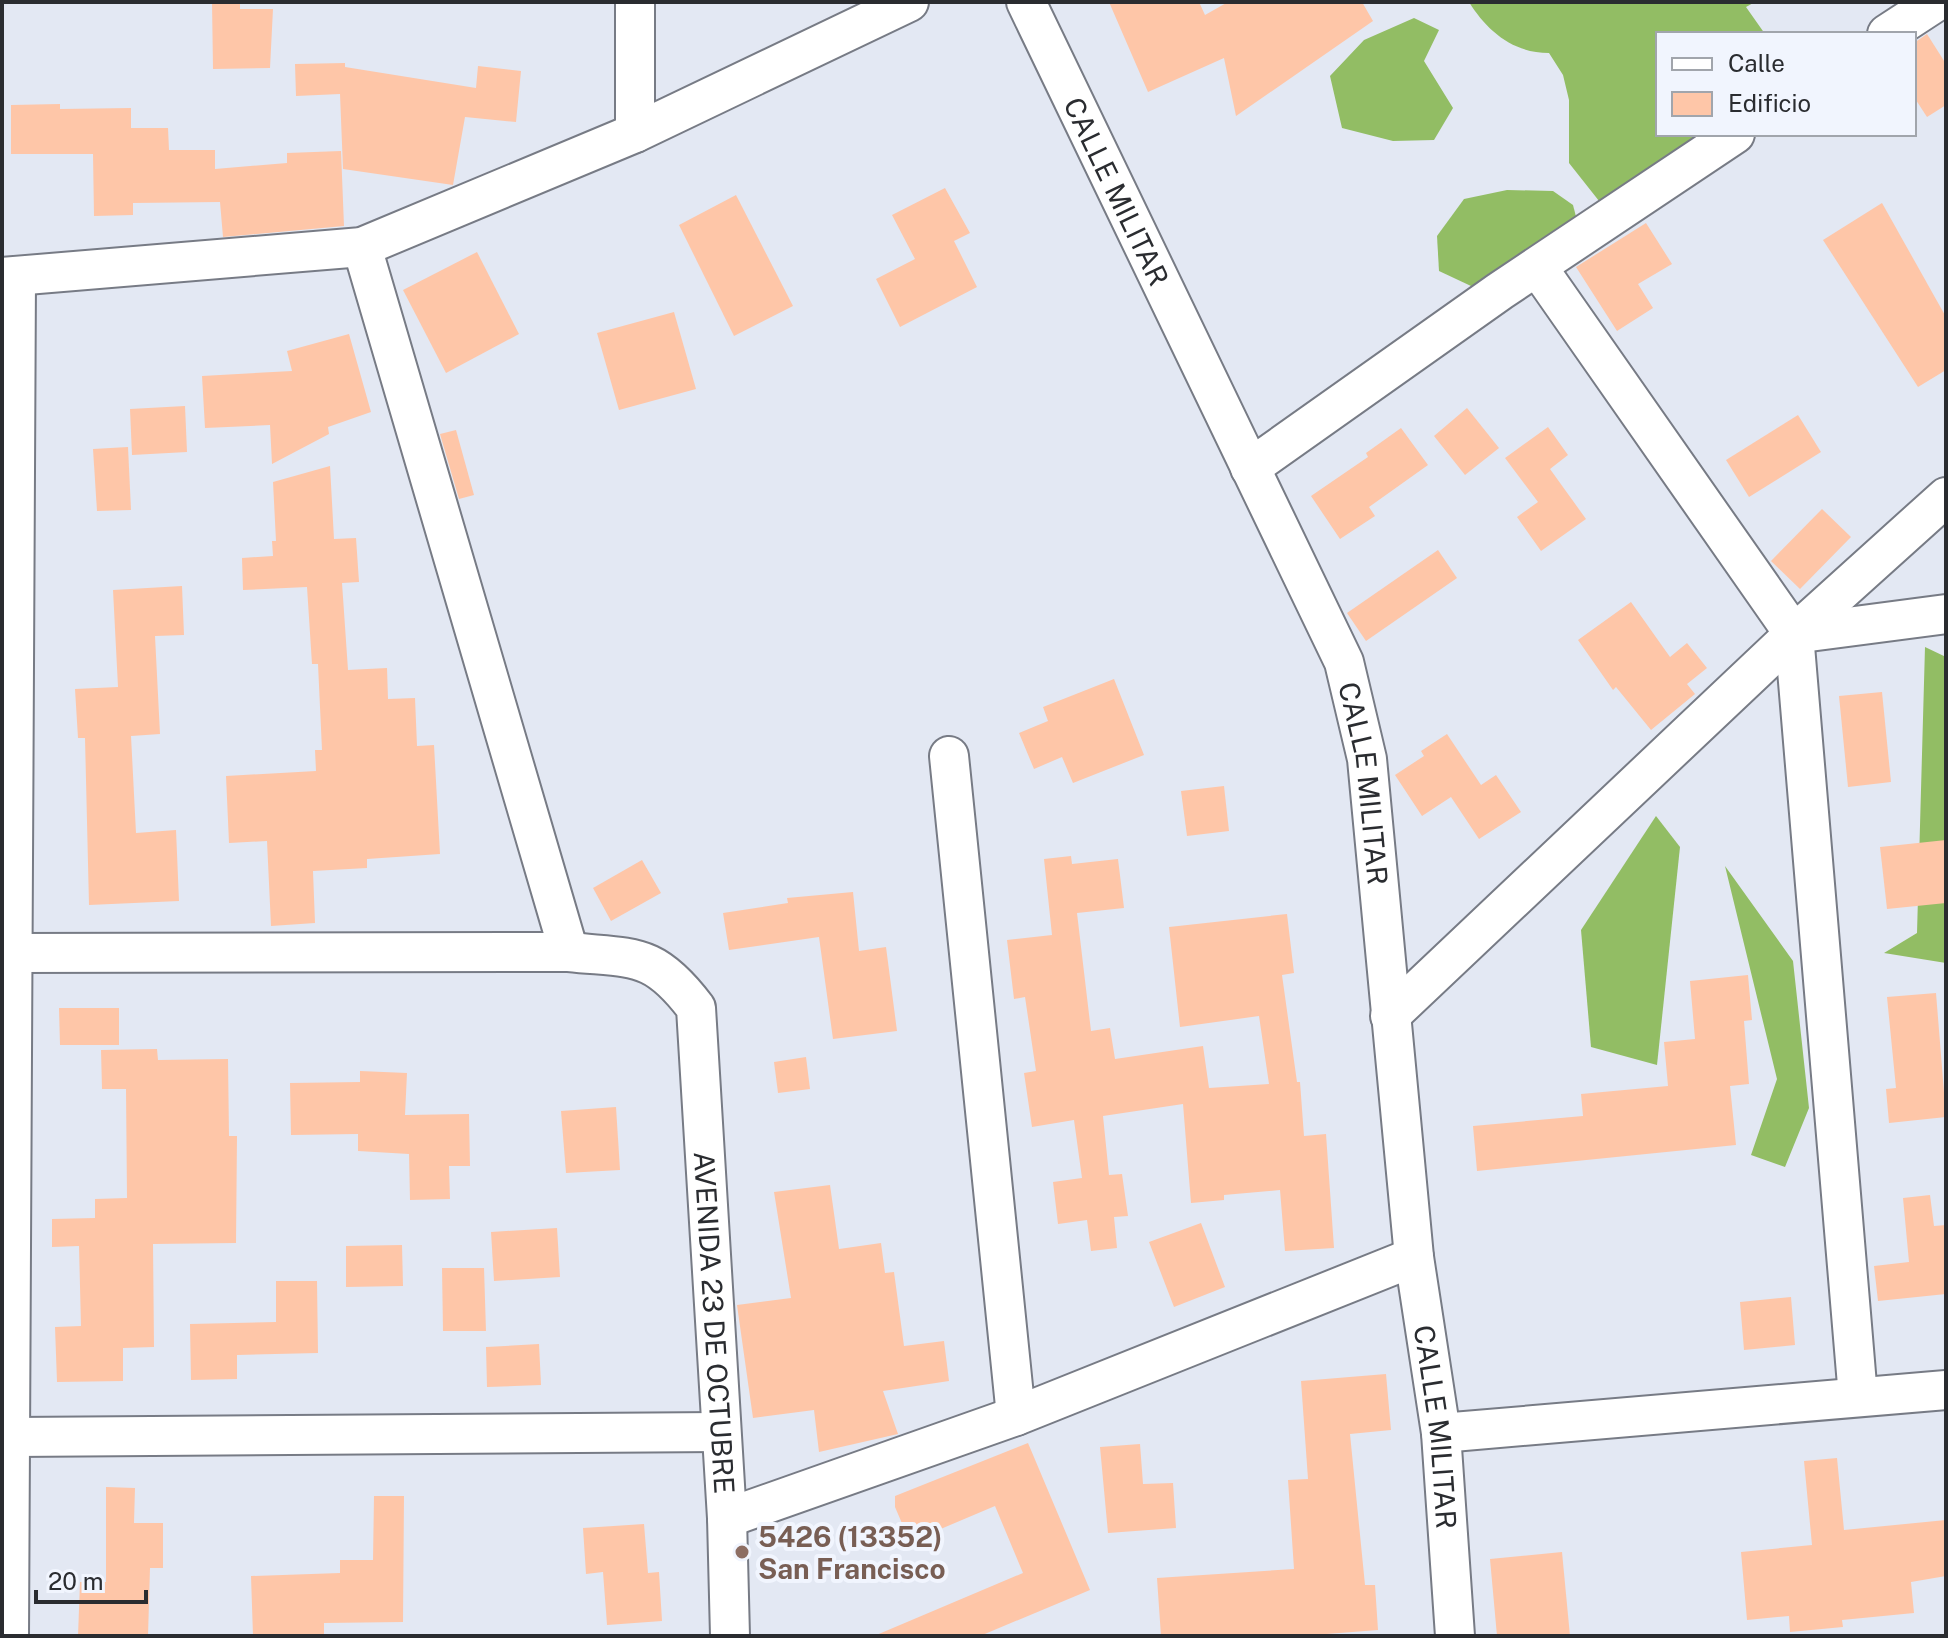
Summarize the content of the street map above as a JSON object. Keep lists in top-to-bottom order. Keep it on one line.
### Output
{"streets":{"street":["CALLE MILITAR","AVENIDA 23 DE OCTUBRE"]},"places":["5426 (13352) San Francisco"],"legend":["Calle","Edificio"],"scale_bar":"20 m"}
